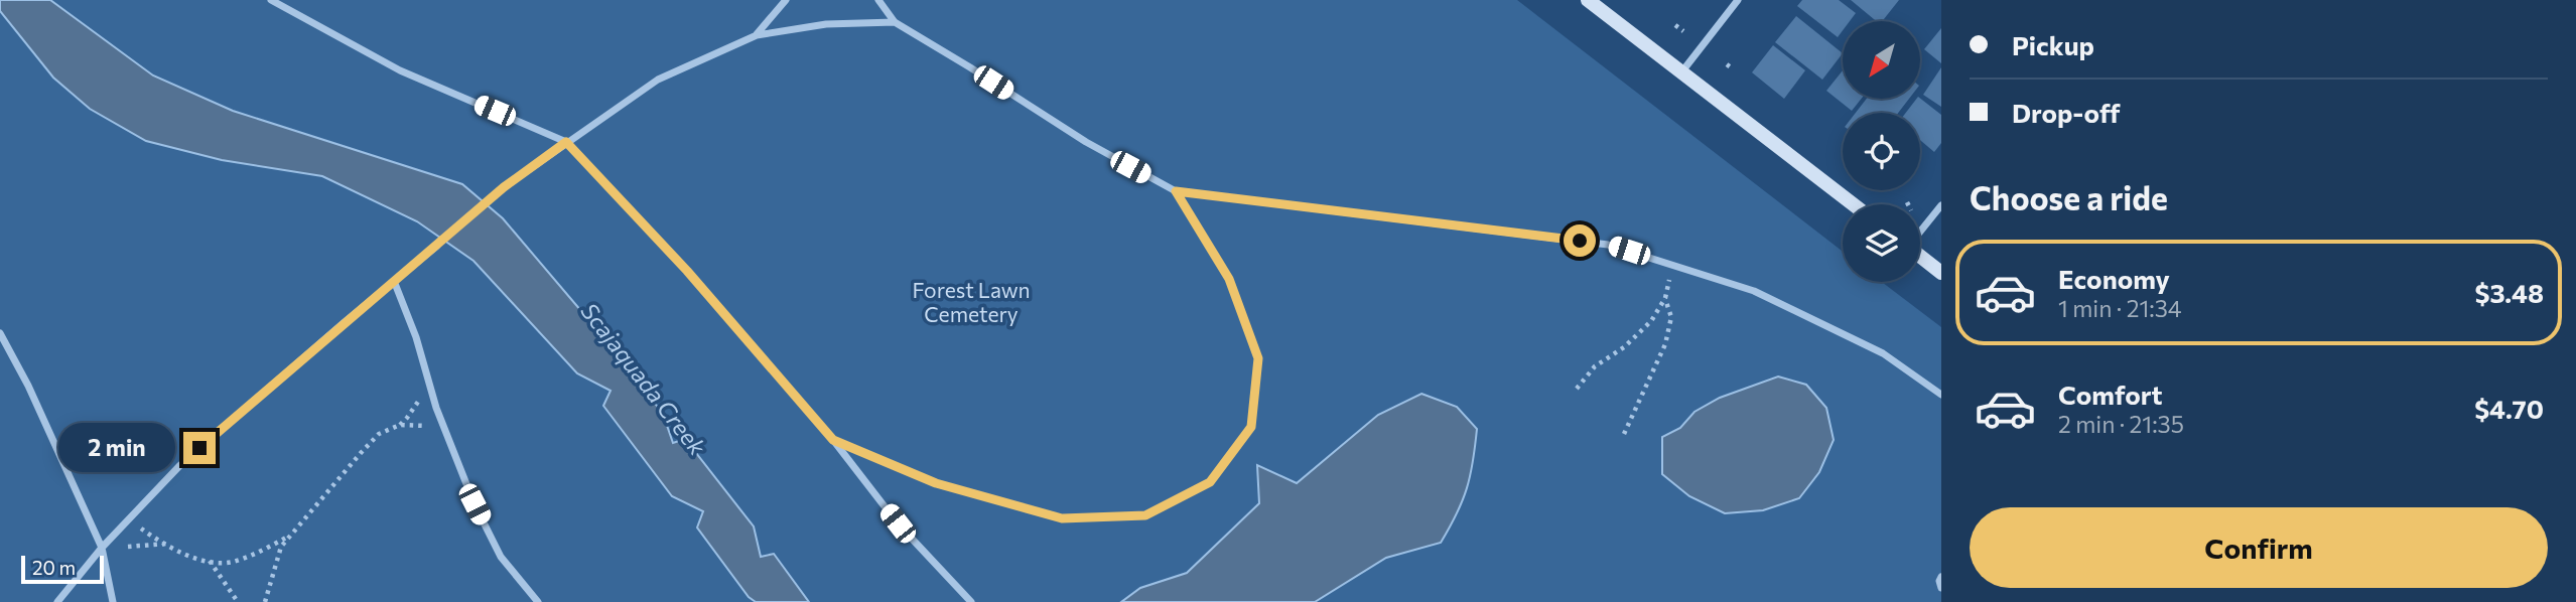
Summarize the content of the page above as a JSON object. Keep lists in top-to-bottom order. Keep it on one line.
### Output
{"water":["Scajaquada Creek"],"parks":["Forest Lawn Cemetery"],"scale_bar":"20 m","north":"bottom left","page":{"banner":["Pickup","Drop-off"],"heading":"Choose a ride","list":[{"name":"Economy","note":"1 min · 21:34","value":"$3.48"},{"name":"Comfort","note":"2 min · 21:35","value":"$4.70"}],"bubble":"2 min","buttons":"Confirm","scale":"20 m"}}
